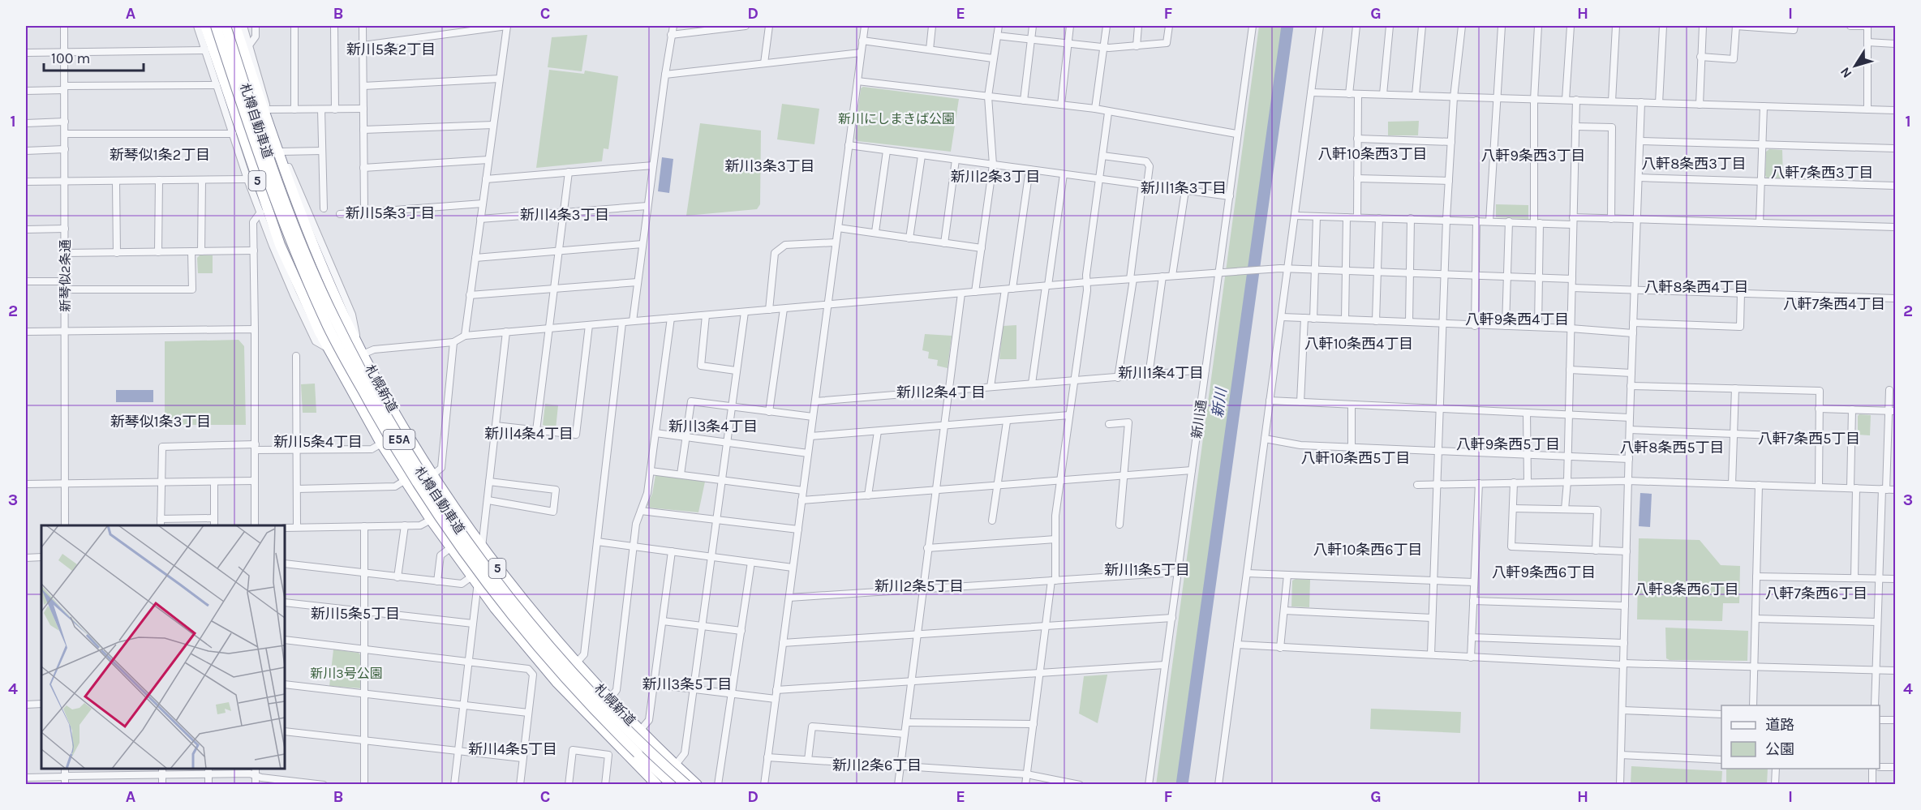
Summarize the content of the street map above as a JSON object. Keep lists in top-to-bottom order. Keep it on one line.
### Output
{"streets":{"highway":["札樽自動車道","5","札幌新道","E5A"],"street":["新琴似2条通","新川通"]},"crossings":[["札樽自動車道","札幌新道"]],"districts":["新川5条2丁目","八軒10条西3丁目","新琴似1条2丁目","八軒9条西3丁目","八軒8条西3丁目","新川3条3丁目","八軒7条西3丁目","新川2条3丁目","新川1条3丁目","新川5条3丁目","新川4条3丁目","八軒8条西4丁目","八軒7条西4丁目","八軒9条西4丁目","八軒10条西4丁目","新川1条4丁目","新川2条4丁目","新琴似1条3丁目","新川3条4丁目","新川4条4丁目","八軒7条西5丁目","新川5条4丁目","八軒9条西5丁目","八軒8条西5丁目","八軒10条西5丁目","八軒10条西6丁目","新川1条5丁目","八軒9条西6丁目","新川2条5丁目","八軒8条西6丁目","八軒7条西6丁目","新川5条5丁目","新川3条5丁目","新川4条5丁目","新川2条6丁目"],"water":["新川"],"parks":["新川にしまきば公園","新川3号公園"],"legend":["道路","公園"],"scale_bar":"100 m","north":"bottom left","grid":{"columns":["A","B","C","D","E","F","G","H","I"],"rows":["1","2","3","4"]}}
